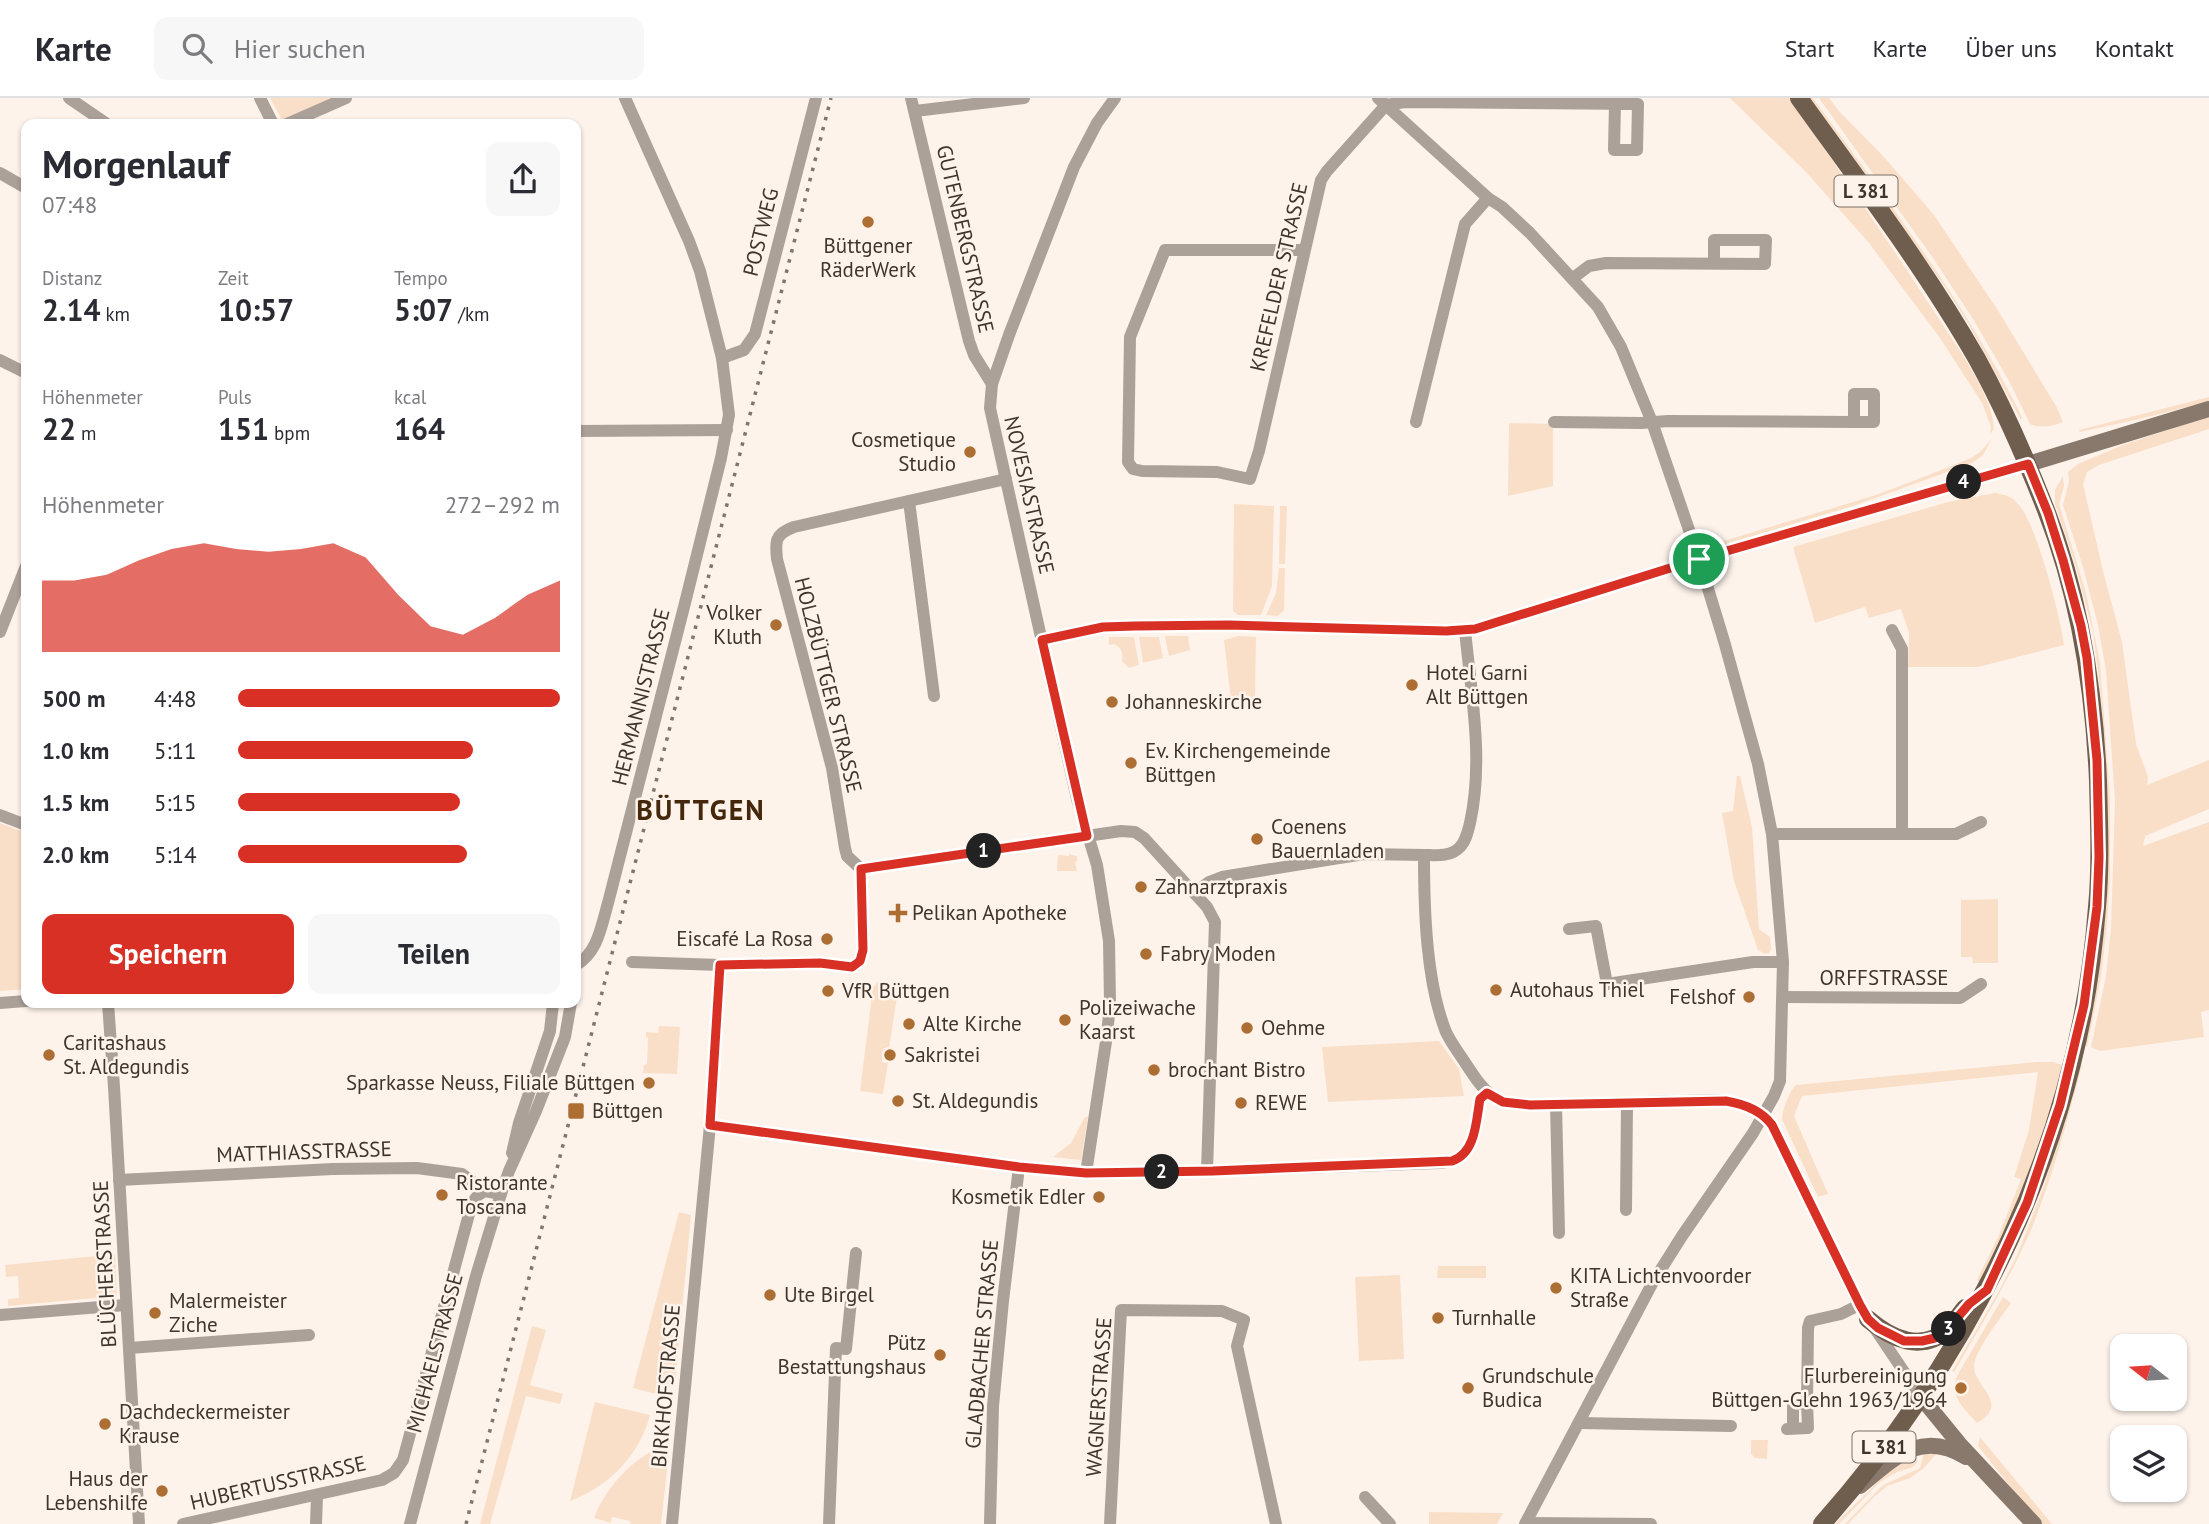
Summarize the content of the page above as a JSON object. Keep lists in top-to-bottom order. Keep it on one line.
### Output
{"streets":{"main road":["L 381"],"street":["POSTWEG","GUTENBERGSTRASSE","KREFELDER STRASSE","NOVESIASTRASSE","HOLZBÜTTGER STRASSE","HERMANNISTRASSE","ORFFSTRASSE","MATTHIASSTRASSE","BLÜCHERSTRASSE","GLADBACHER STRASSE","MICHAELSTRASSE","BIRKHOFSTRASSE","WAGNERSTRASSE","HUBERTUSSTRASSE"]},"crossings":[["POSTWEG","HERMANNISTRASSE"],["GUTENBERGSTRASSE","NOVESIASTRASSE"],["HOLZBÜTTGER STRASSE","BIRKHOFSTRASSE"],["MATTHIASSTRASSE","BLÜCHERSTRASSE"],["MATTHIASSTRASSE","MICHAELSTRASSE"],["MICHAELSTRASSE","HUBERTUSSTRASSE"]],"districts":["BÜTTGEN"],"places":{"other":["Büttgener RäderWerk","Cosmetique Studio","Volker Kluth","Hotel Garni Alt Büttgen","Johanneskirche","Ev. Kirchengemeinde Büttgen","Coenens Bauernladen","Zahnarztpraxis","Eiscafé La Rosa","Fabry Moden","Autohaus Thiel","VfR Büttgen","Felshof","Polizeiwache Kaarst","Alte Kirche","Oehme","Caritashaus St. Aldegundis","Sakristei","brochant Bistro","Sparkasse Neuss, Filiale Büttgen","St. Aldegundis","REWE","Ristorante Toscana","Kosmetik Edler","KITA Lichtenvoorder Straße","Ute Birgel","Malermeister Ziche","Turnhalle","Pütz Bestattungshaus","Grundschule Budica","Flurbereinigung Büttgen-Glehn 1963/1964","Dachdeckermeister Krause","Haus der Lebenshilfe"],"health":["Pelikan Apotheke"],"transit":["Büttgen"]},"north":"left","page":{"header":"Karte","search":"Hier suchen","nav":["Start","Karte","Über uns","Kontakt"],"heading":["Morgenlauf","07:48"],"stats":[["Distanz","2.14 km"],["Zeit","10:57"],["Tempo","5:07 /km"],["Höhenmeter","22 m"],["Puls","151 bpm"],["kcal","164"]],"pins":["4","1","2","3"],"chart":["Höhenmeter","272–292 m"],"list":[{"name":"500 m","note":"4:48"},{"name":"1.0 km","note":"5:11"},{"name":"1.5 km","note":"5:15"},{"name":"2.0 km","note":"5:14"}],"buttons":["Speichern","Teilen"]}}
